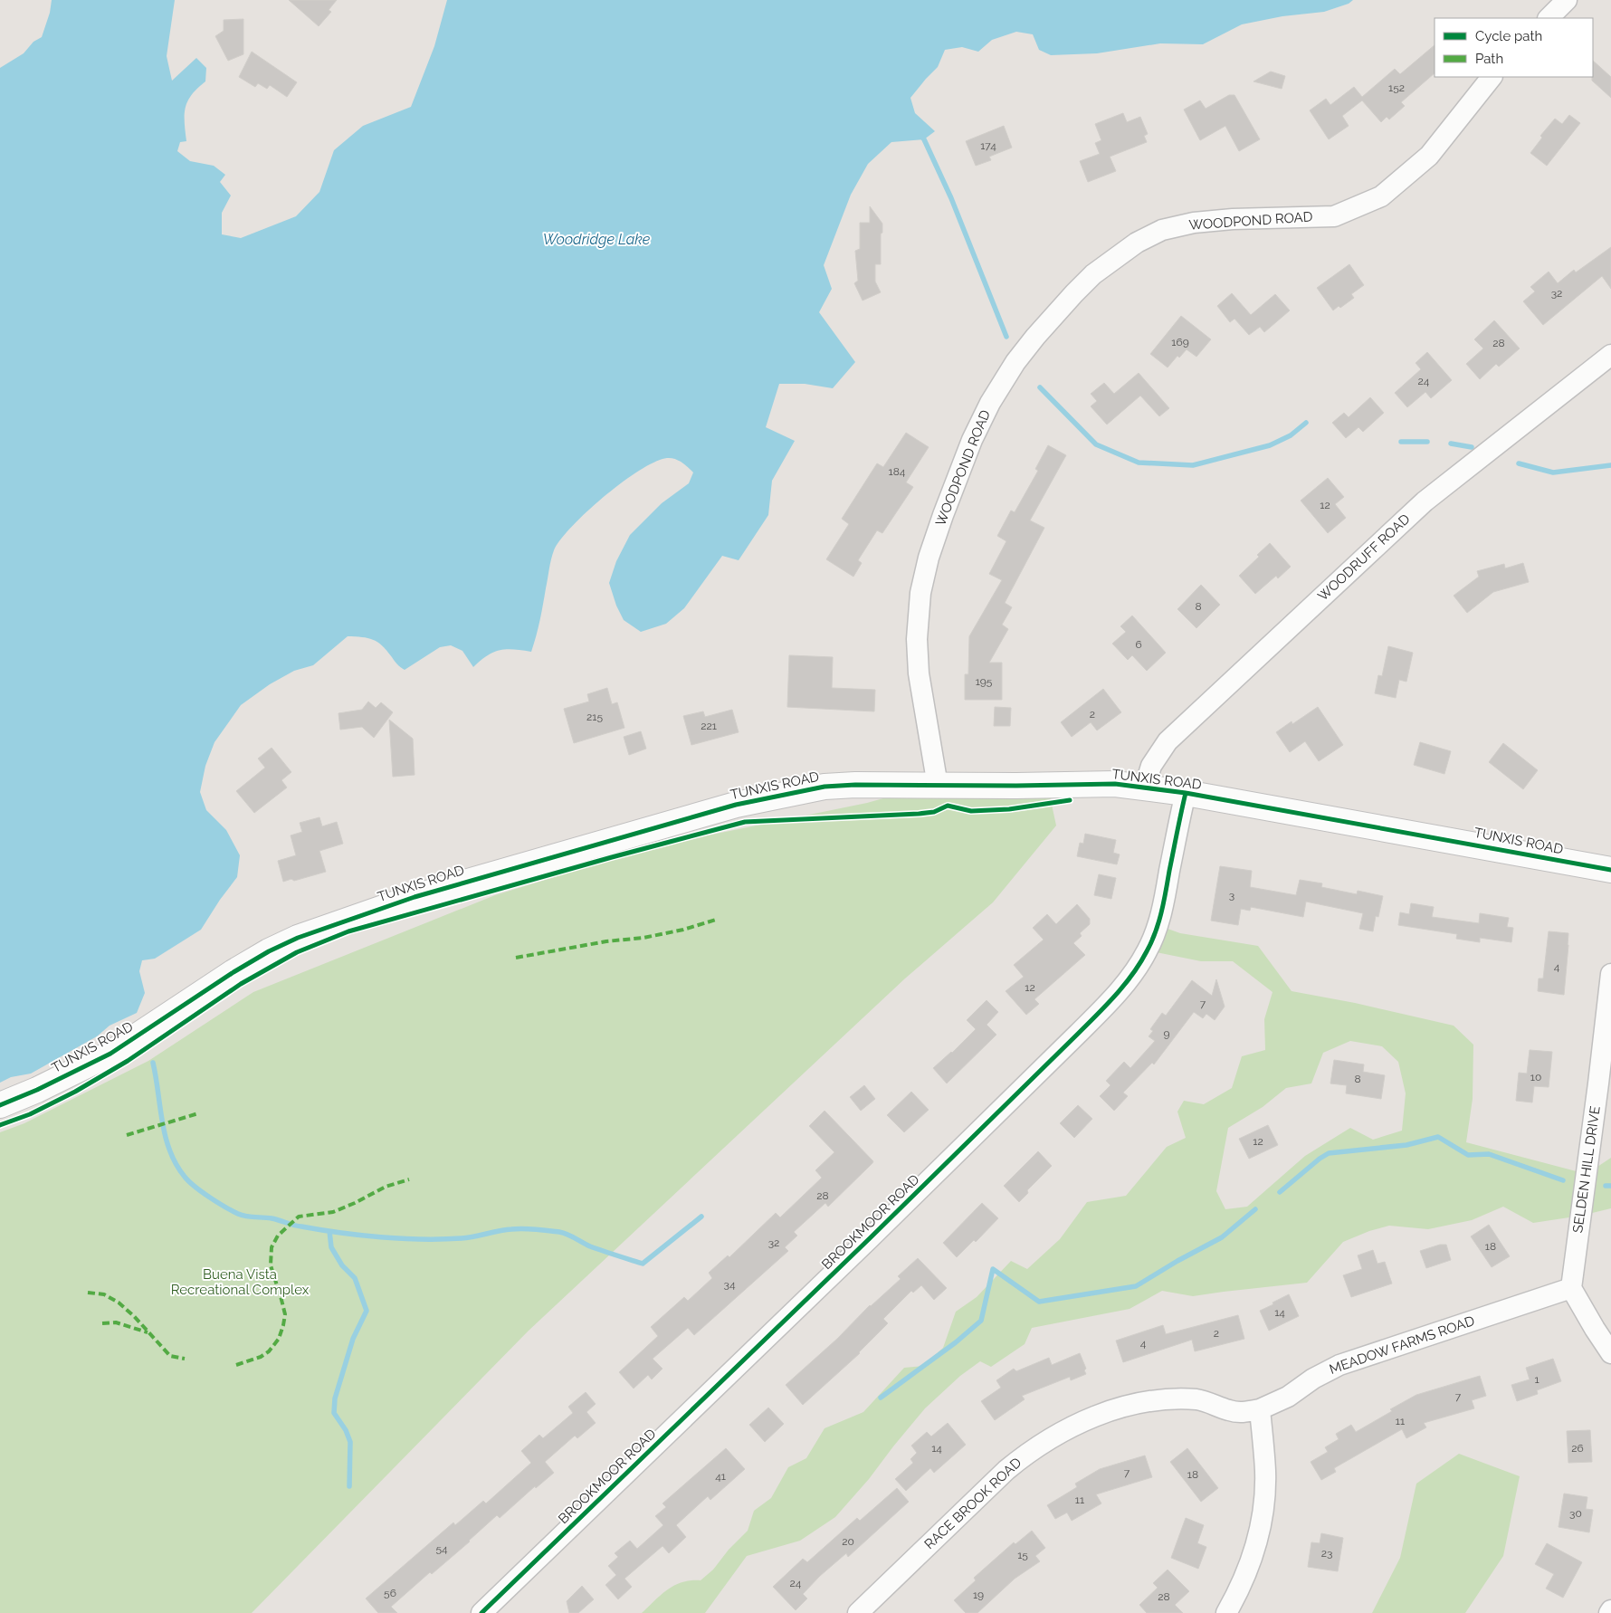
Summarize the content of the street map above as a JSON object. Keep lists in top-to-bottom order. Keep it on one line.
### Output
{"streets":{"street":["WOODPOND ROAD","WOODRUFF ROAD","TUNXIS ROAD","SELDEN HILL DRIVE","BROOKMOOR ROAD","MEADOW FARMS ROAD","RACE BROOK ROAD"]},"crossings":[["WOODPOND ROAD","TUNXIS ROAD"],["WOODRUFF ROAD","TUNXIS ROAD"],["TUNXIS ROAD","BROOKMOOR ROAD"],["SELDEN HILL DRIVE","MEADOW FARMS ROAD"],["MEADOW FARMS ROAD","RACE BROOK ROAD"]],"water":["Woodridge Lake"],"parks":["Buena Vista Recreational Complex"],"house_numbers":["152","174","32","169","28","24","184","12","8","6","195","2","215","221","3","4","12","7","9","10","8","12","28","32","18","34","14","2","4","1","7","11","14","26","7","18","41","11","30","20","54","23","15","24","56","19","28"],"legend":["Cycle path","Path"]}
